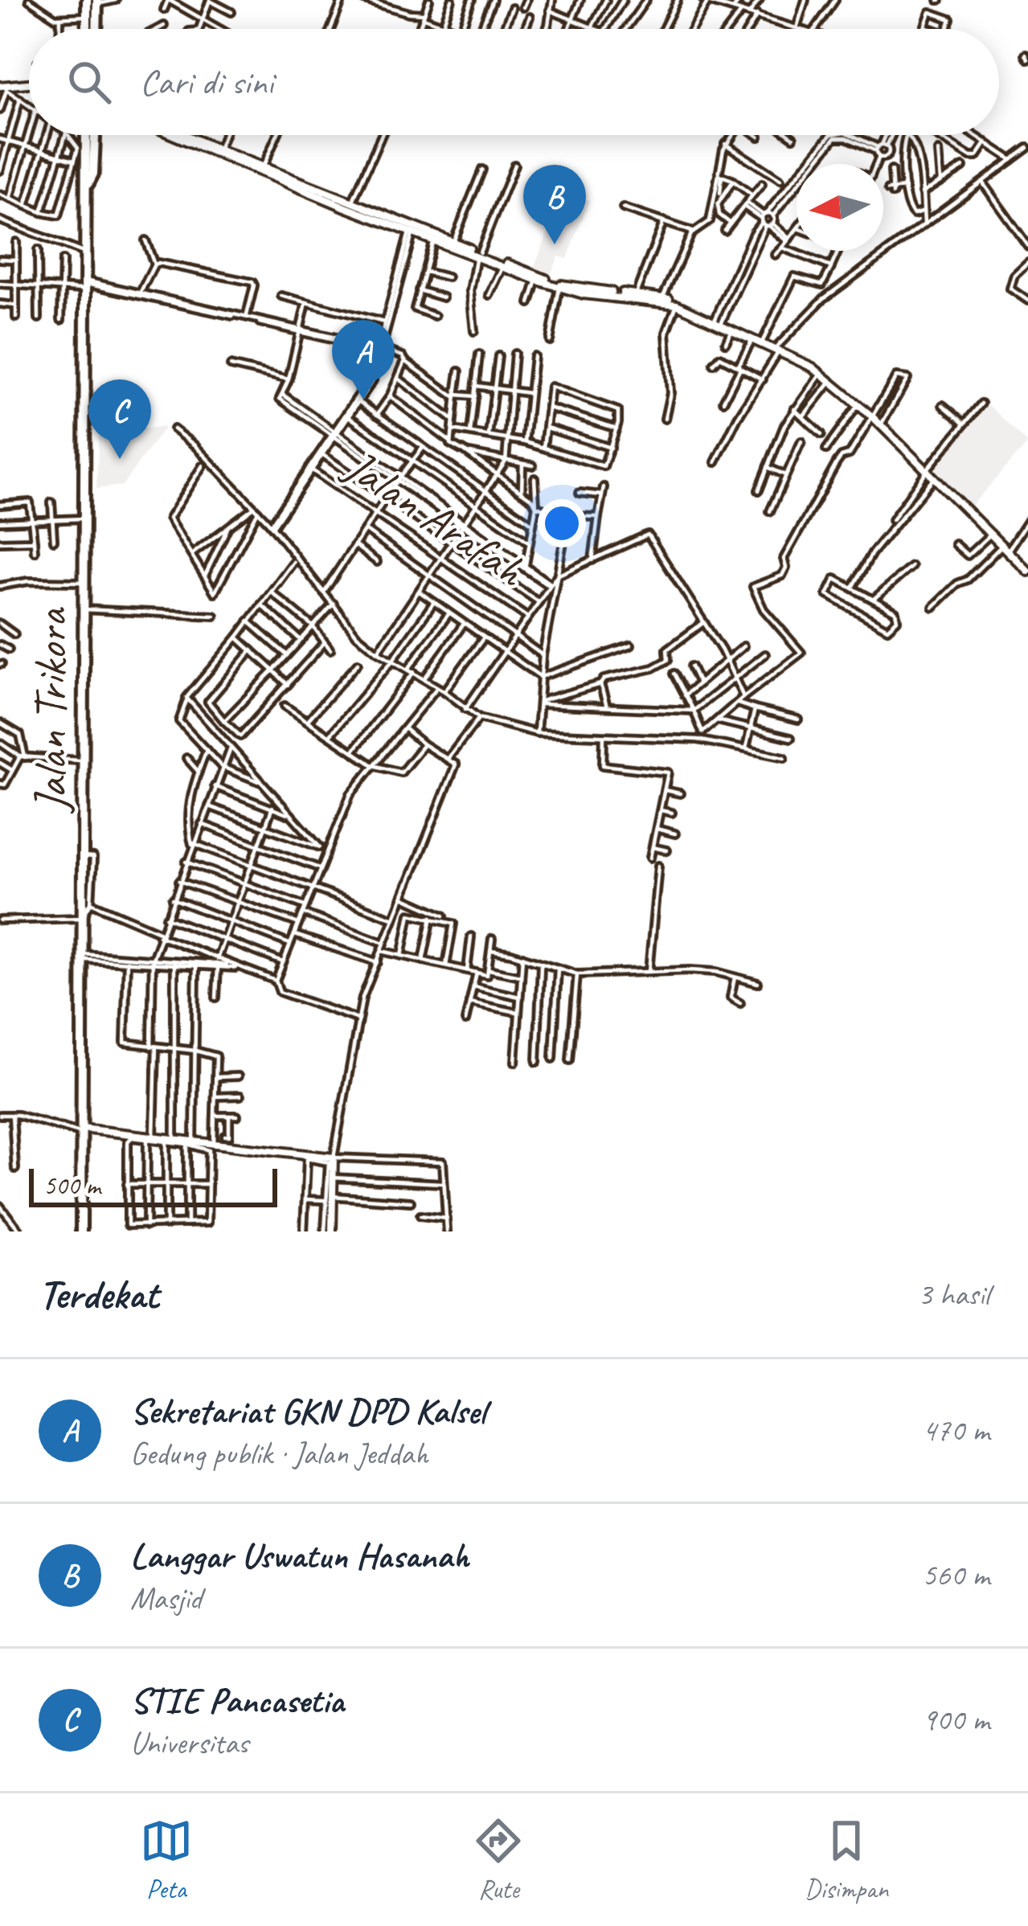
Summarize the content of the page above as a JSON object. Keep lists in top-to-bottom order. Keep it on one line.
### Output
{"streets":{"main road":["Jalan Trikora"],"street":["Jalan Arafah"]},"scale_bar":"500 m","north":"left","page":{"search":"Cari di sini","pins":["B","A","C"],"scale":"500 m","heading":["Terdekat","3 hasil"],"list":[{"mark":"A","name":"Sekretariat GKN DPD Kalsel","note":"Gedung publik · Jalan Jeddah","value":"470 m"},{"mark":"B","name":"Langgar Uswatun Hasanah","note":"Masjid","value":"560 m"},{"mark":"C","name":"STIE Pancasetia","note":"Universitas","value":"900 m"}],"nav":["Peta","Rute","Disimpan"]}}
